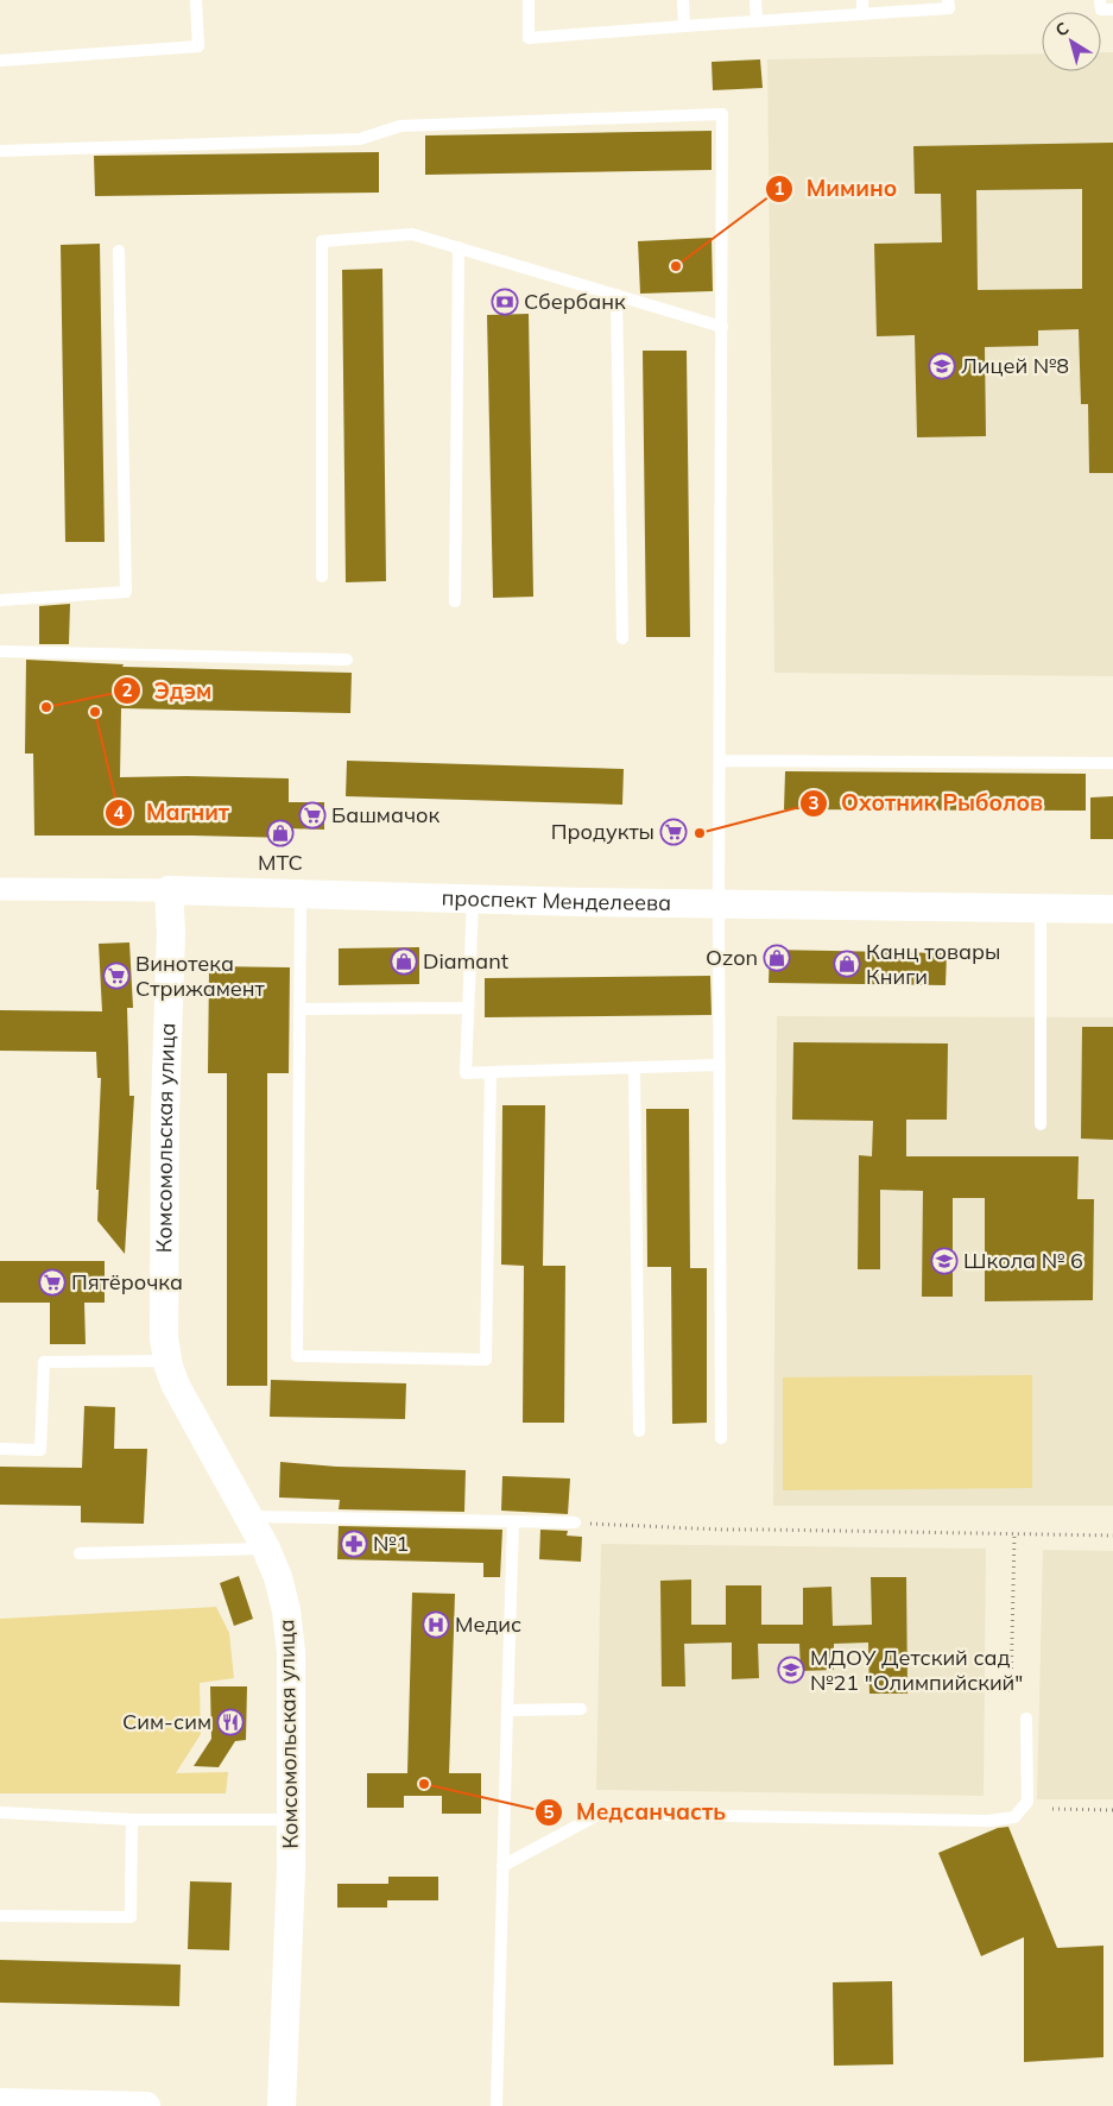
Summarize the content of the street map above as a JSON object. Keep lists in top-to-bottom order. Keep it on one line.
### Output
{"streets":{"street":["проспект Менделеева","Комсомольская улица"]},"crossings":[["проспект Менделеева","Комсомольская улица"]],"places":{"other":["Мимино","Эдэм","Магнит","Охотник Рыболов","Медсанчасть"],"bank":["Сбербанк"],"school or university":["Лицей №8","Школа № 6","МДОУ Детский сад №21 \"Олимпийский\""],"supermarket":["Башмачок","Продукты","Винотека Стрижамент","Пятёрочка"],"shop":["МТС","Ozon","Diamant","Канц товары Книги"],"pharmacy":["№1"],"hospital":["Медис"],"restaurant":["Сим-сим"]},"north":"top left"}
